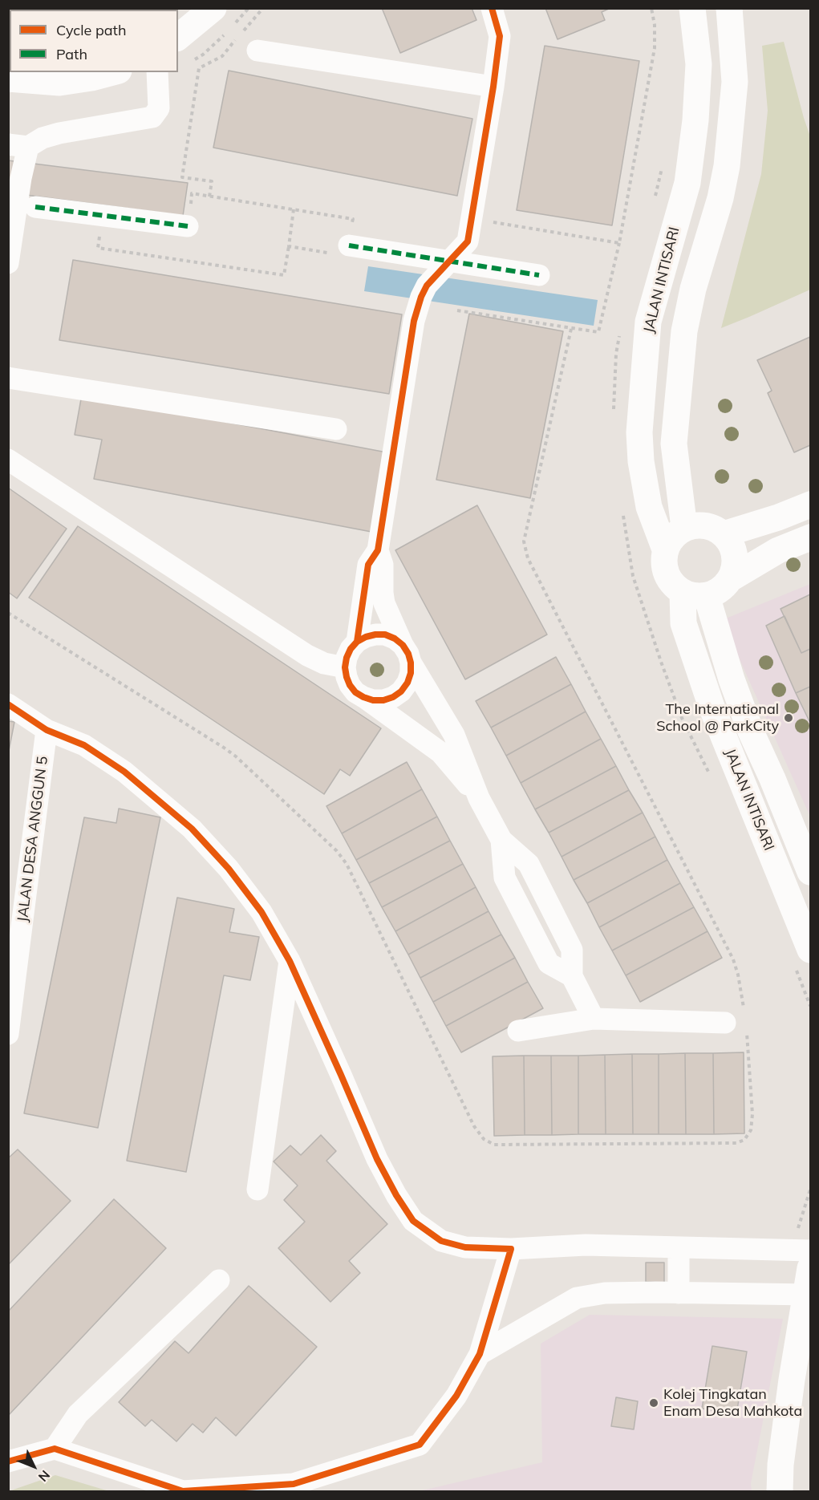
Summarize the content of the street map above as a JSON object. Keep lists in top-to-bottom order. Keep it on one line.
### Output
{"streets":{"street":["JALAN INTISARI","JALAN DESA ANGGUN 5"]},"places":["The International School @ ParkCity","Kolej Tingkatan Enam Desa Mahkota"],"legend":["Cycle path","Path"],"north":"bottom right"}
